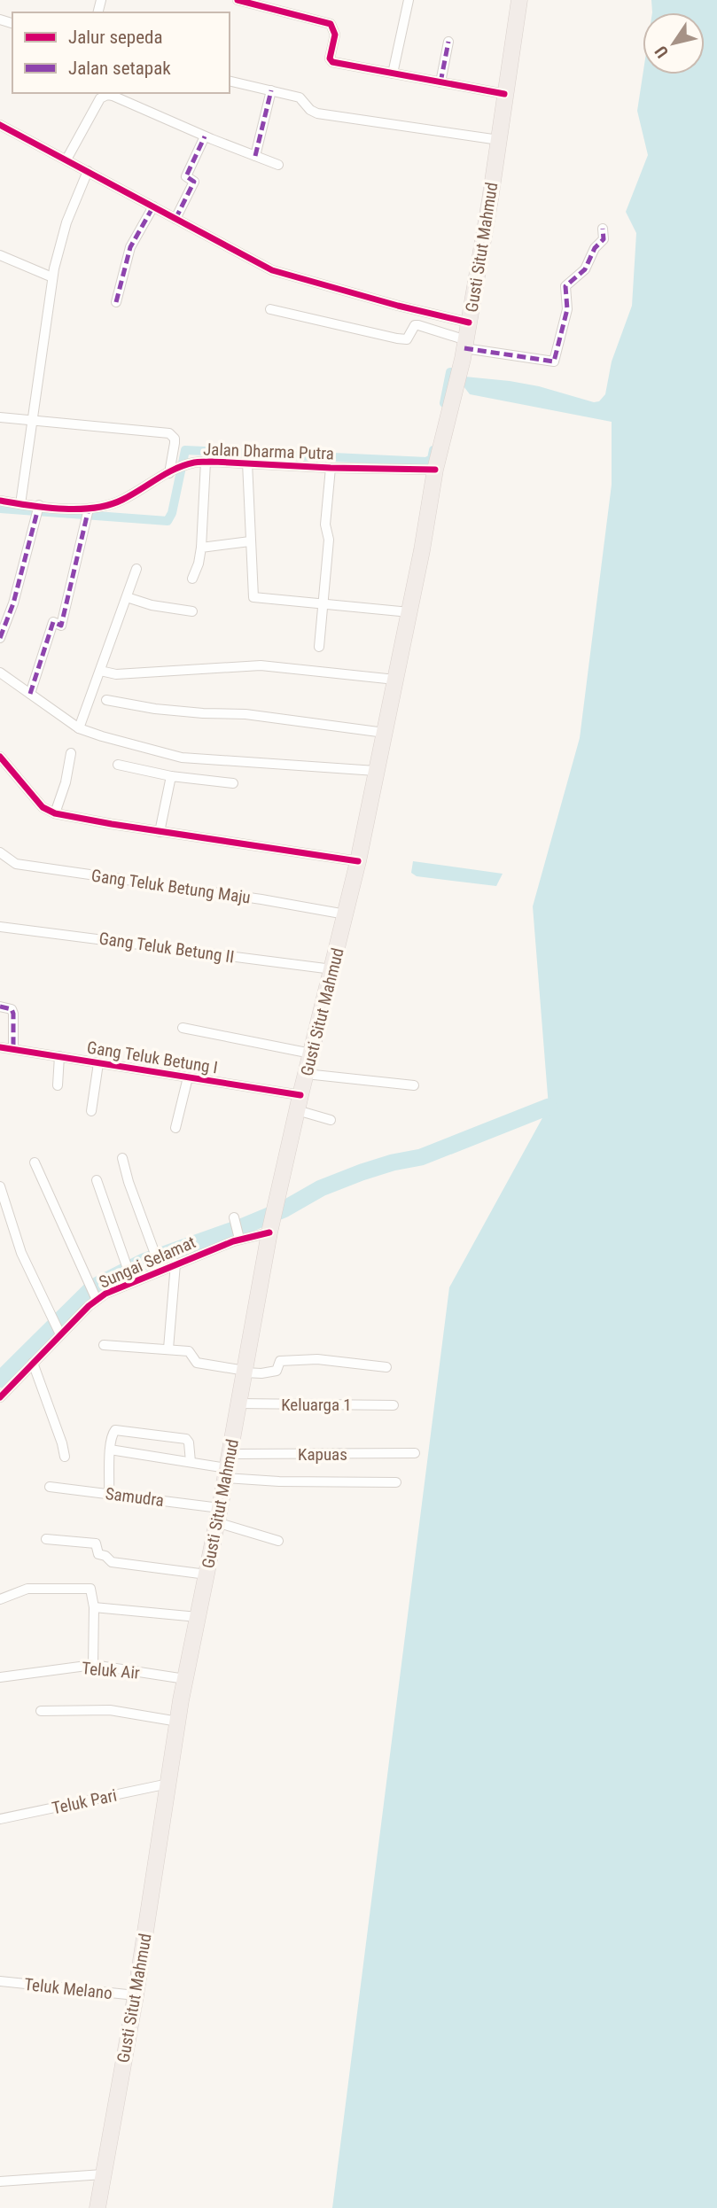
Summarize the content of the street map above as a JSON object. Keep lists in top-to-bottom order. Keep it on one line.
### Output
{"streets":{"highway":["Gusti Situt Mahmud"],"street":["Jalan Dharma Putra","Gang Teluk Betung Maju","Gang Teluk Betung II","Gang Teluk Betung I","Sungai Selamat","Keluarga 1","Kapuas","Samudra","Teluk Air","Teluk Pari","Teluk Melano"]},"crossings":[["Gusti Situt Mahmud","Jalan Dharma Putra"],["Gusti Situt Mahmud","Gang Teluk Betung Maju"],["Gusti Situt Mahmud","Gang Teluk Betung II"],["Gusti Situt Mahmud","Gang Teluk Betung I"],["Gusti Situt Mahmud","Sungai Selamat"],["Gusti Situt Mahmud","Keluarga 1"],["Gusti Situt Mahmud","Kapuas"],["Gusti Situt Mahmud","Samudra"],["Gusti Situt Mahmud","Teluk Air"],["Gusti Situt Mahmud","Teluk Pari"],["Gusti Situt Mahmud","Teluk Melano"]],"legend":["Jalur sepeda","Jalan setapak"],"north":"bottom left"}
